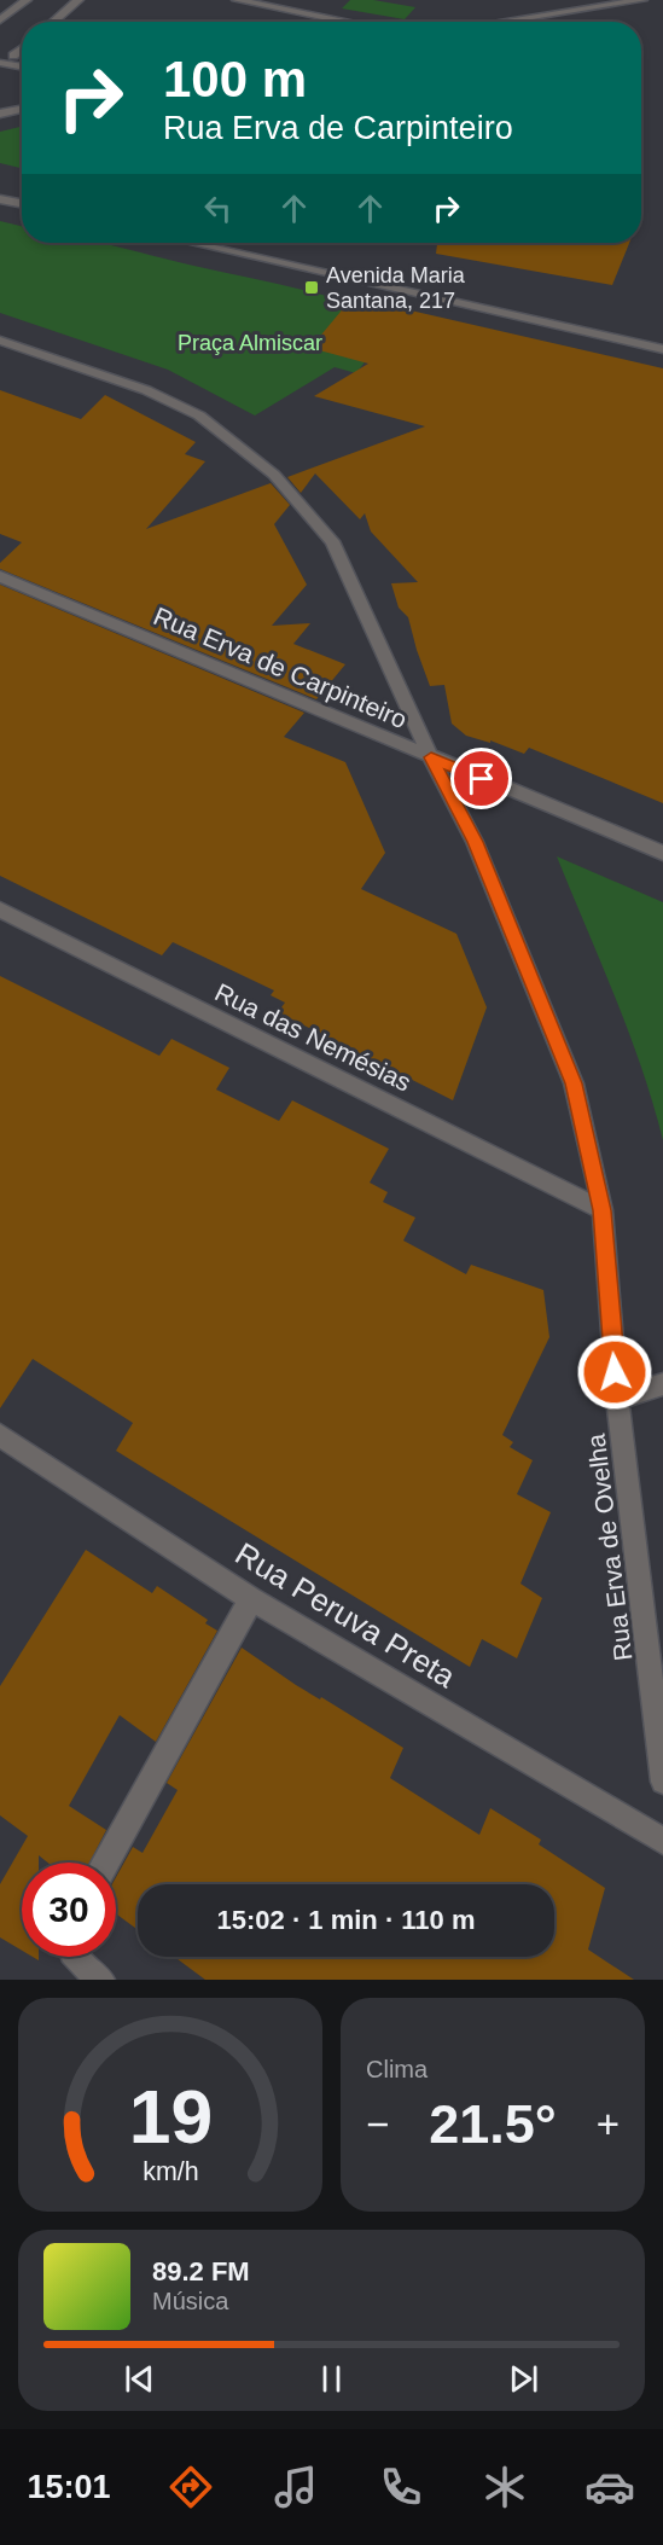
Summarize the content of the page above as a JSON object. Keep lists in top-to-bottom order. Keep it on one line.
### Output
{"streets":{"street":["Rua Erva de Carpinteiro","Rua das Nemésias","Rua Erva de Ovelha","Rua Peruva Preta"]},"crossings":[["Rua Erva de Carpinteiro","Rua Erva de Ovelha"],["Rua das Nemésias","Rua Erva de Ovelha"]],"parks":["Praça Almiscar"],"places":{"transit":["Avenida Maria Santana, 217"]},"page":{"turn":["100 m","Rua Erva de Carpinteiro"],"limit":"30","trip":"15:02 · 1 min · 110 m","tile":"Clima","heat":["−","21.5°","+"],"song":["89.2 FM","Música"],"tabs":"15:01","gauge":["19","km/h"]}}
